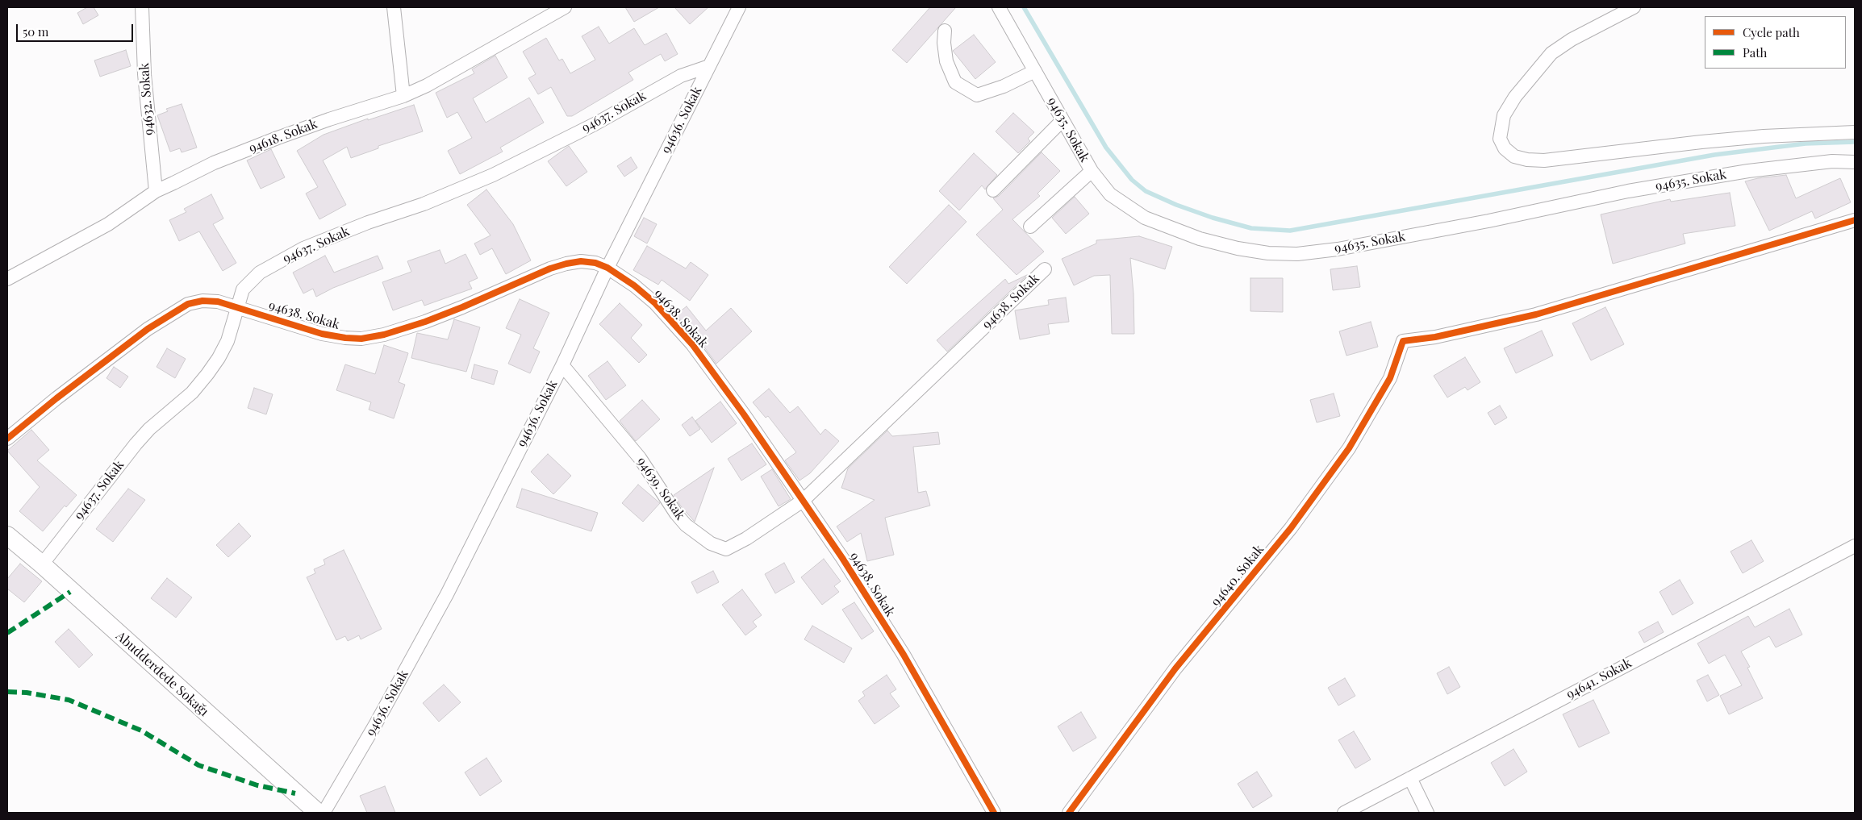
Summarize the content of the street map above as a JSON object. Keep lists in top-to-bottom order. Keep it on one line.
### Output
{"streets":{"street":["94632. Sokak","94637. Sokak","94636. Sokak","94635. Sokak","94618. Sokak","94638. Sokak","94639. Sokak","94640. Sokak","Abudderdede Sokağı","94641. Sokak"]},"crossings":[["94632. Sokak","94618. Sokak"],["94637. Sokak","94636. Sokak"],["94637. Sokak","94638. Sokak"],["94637. Sokak","Abudderdede Sokağı"],["94636. Sokak","94638. Sokak"],["94636. Sokak","94639. Sokak"],["94638. Sokak","94639. Sokak"]],"legend":["Cycle path","Path"],"scale_bar":"50 m"}
